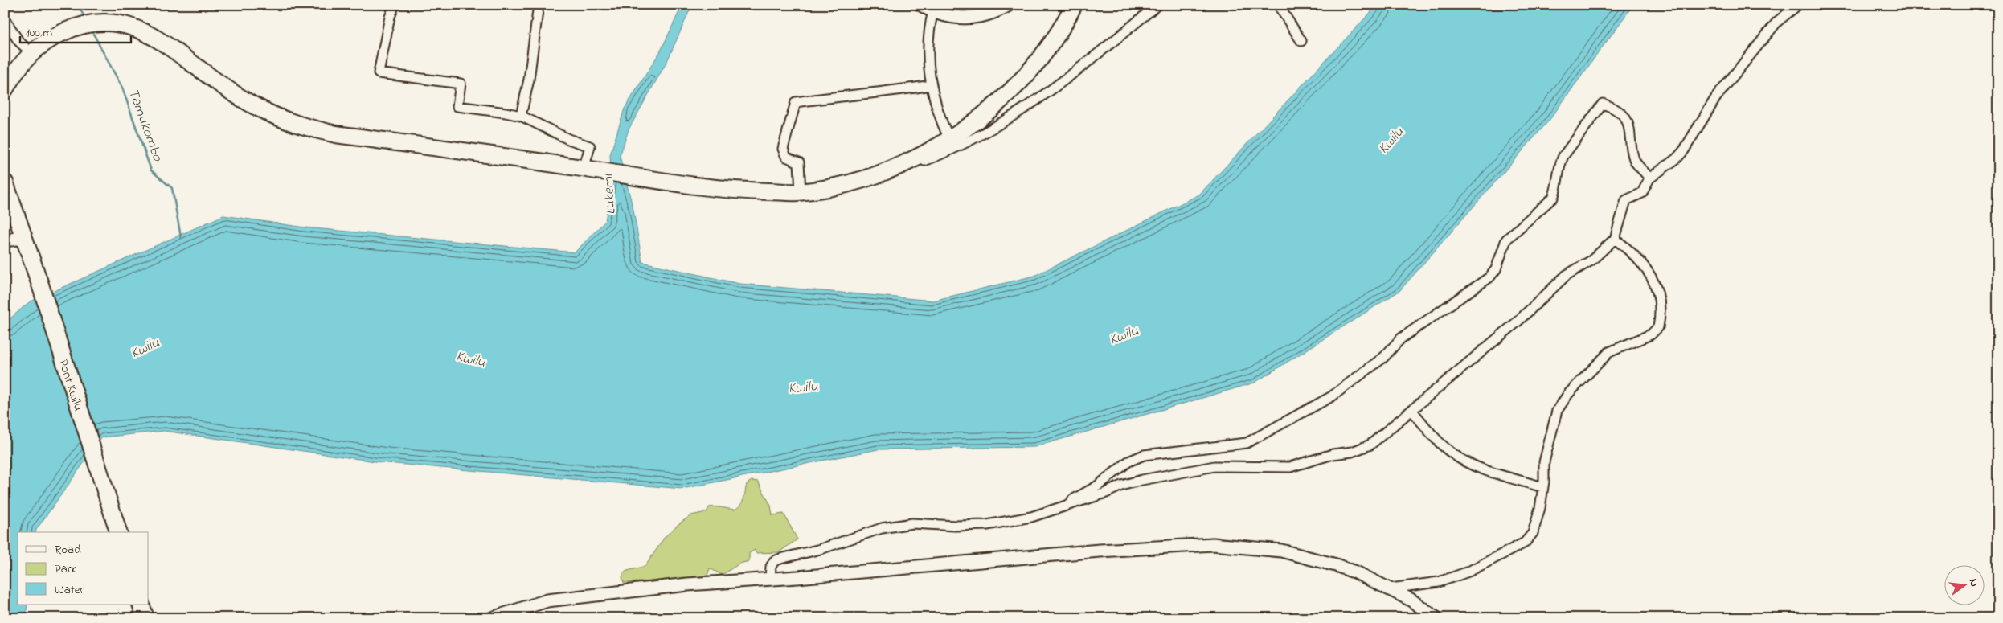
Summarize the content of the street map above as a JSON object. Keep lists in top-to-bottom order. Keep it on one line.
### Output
{"streets":{"highway":["Pont Kwilu"]},"water":["Tamukombo","Kwilu","Lukemi"],"legend":["Road","Park","Water"],"scale_bar":"100 m","north":"right"}
